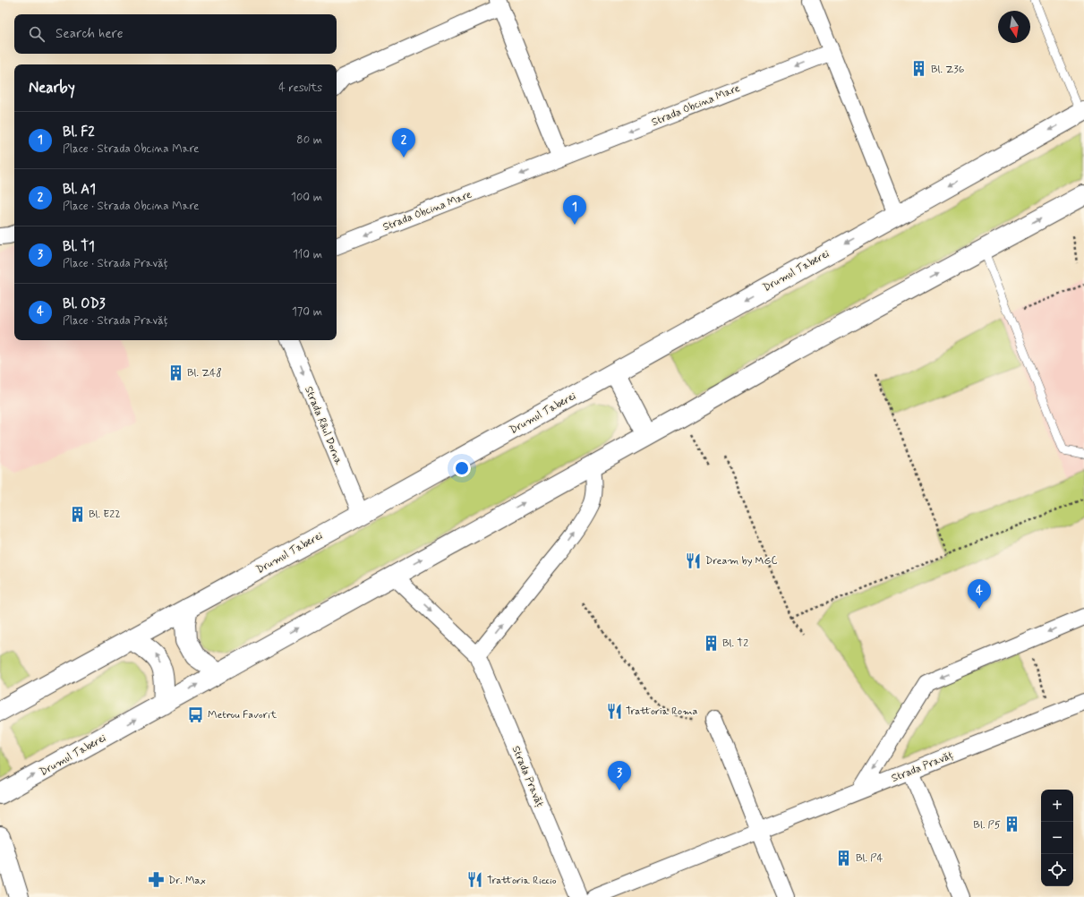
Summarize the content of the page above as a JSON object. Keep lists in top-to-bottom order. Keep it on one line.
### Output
{"streets":{"main road":["Drumul Taberei"],"street":["Strada Obcina Mare","Strada Râul Dorna","Strada Pravăț"]},"crossings":[["Drumul Taberei","Strada Râul Dorna"]],"one_way":["Strada Obcina Mare","Strada Râul Dorna"],"places":{"building":["Bl. Z36","Bl. Z48","Bl. E22","Bl. T2","Bl. P5","Bl. P4"],"restaurant":["Dream by MGC","Trattoria Roma","Trattoria Riccio"],"bus stop":["Metrou Favorit"],"pharmacy":["Dr. Max"]},"north":"bottom","page":{"search":"Search here","heading":["Nearby","4 results"],"list":[{"mark":"1","name":"Bl. F2","note":"Place · Strada Obcina Mare","value":"80 m"},{"mark":"2","name":"Bl. A1","note":"Place · Strada Obcina Mare","value":"100 m"},{"mark":"3","name":"Bl. T1","note":"Place · Strada Pravăț","value":"110 m"},{"mark":"4","name":"Bl. OD3","note":"Place · Strada Pravăț","value":"170 m"}],"pins":["2","1","4","3"],"map_buttons":["+","−"]}}
